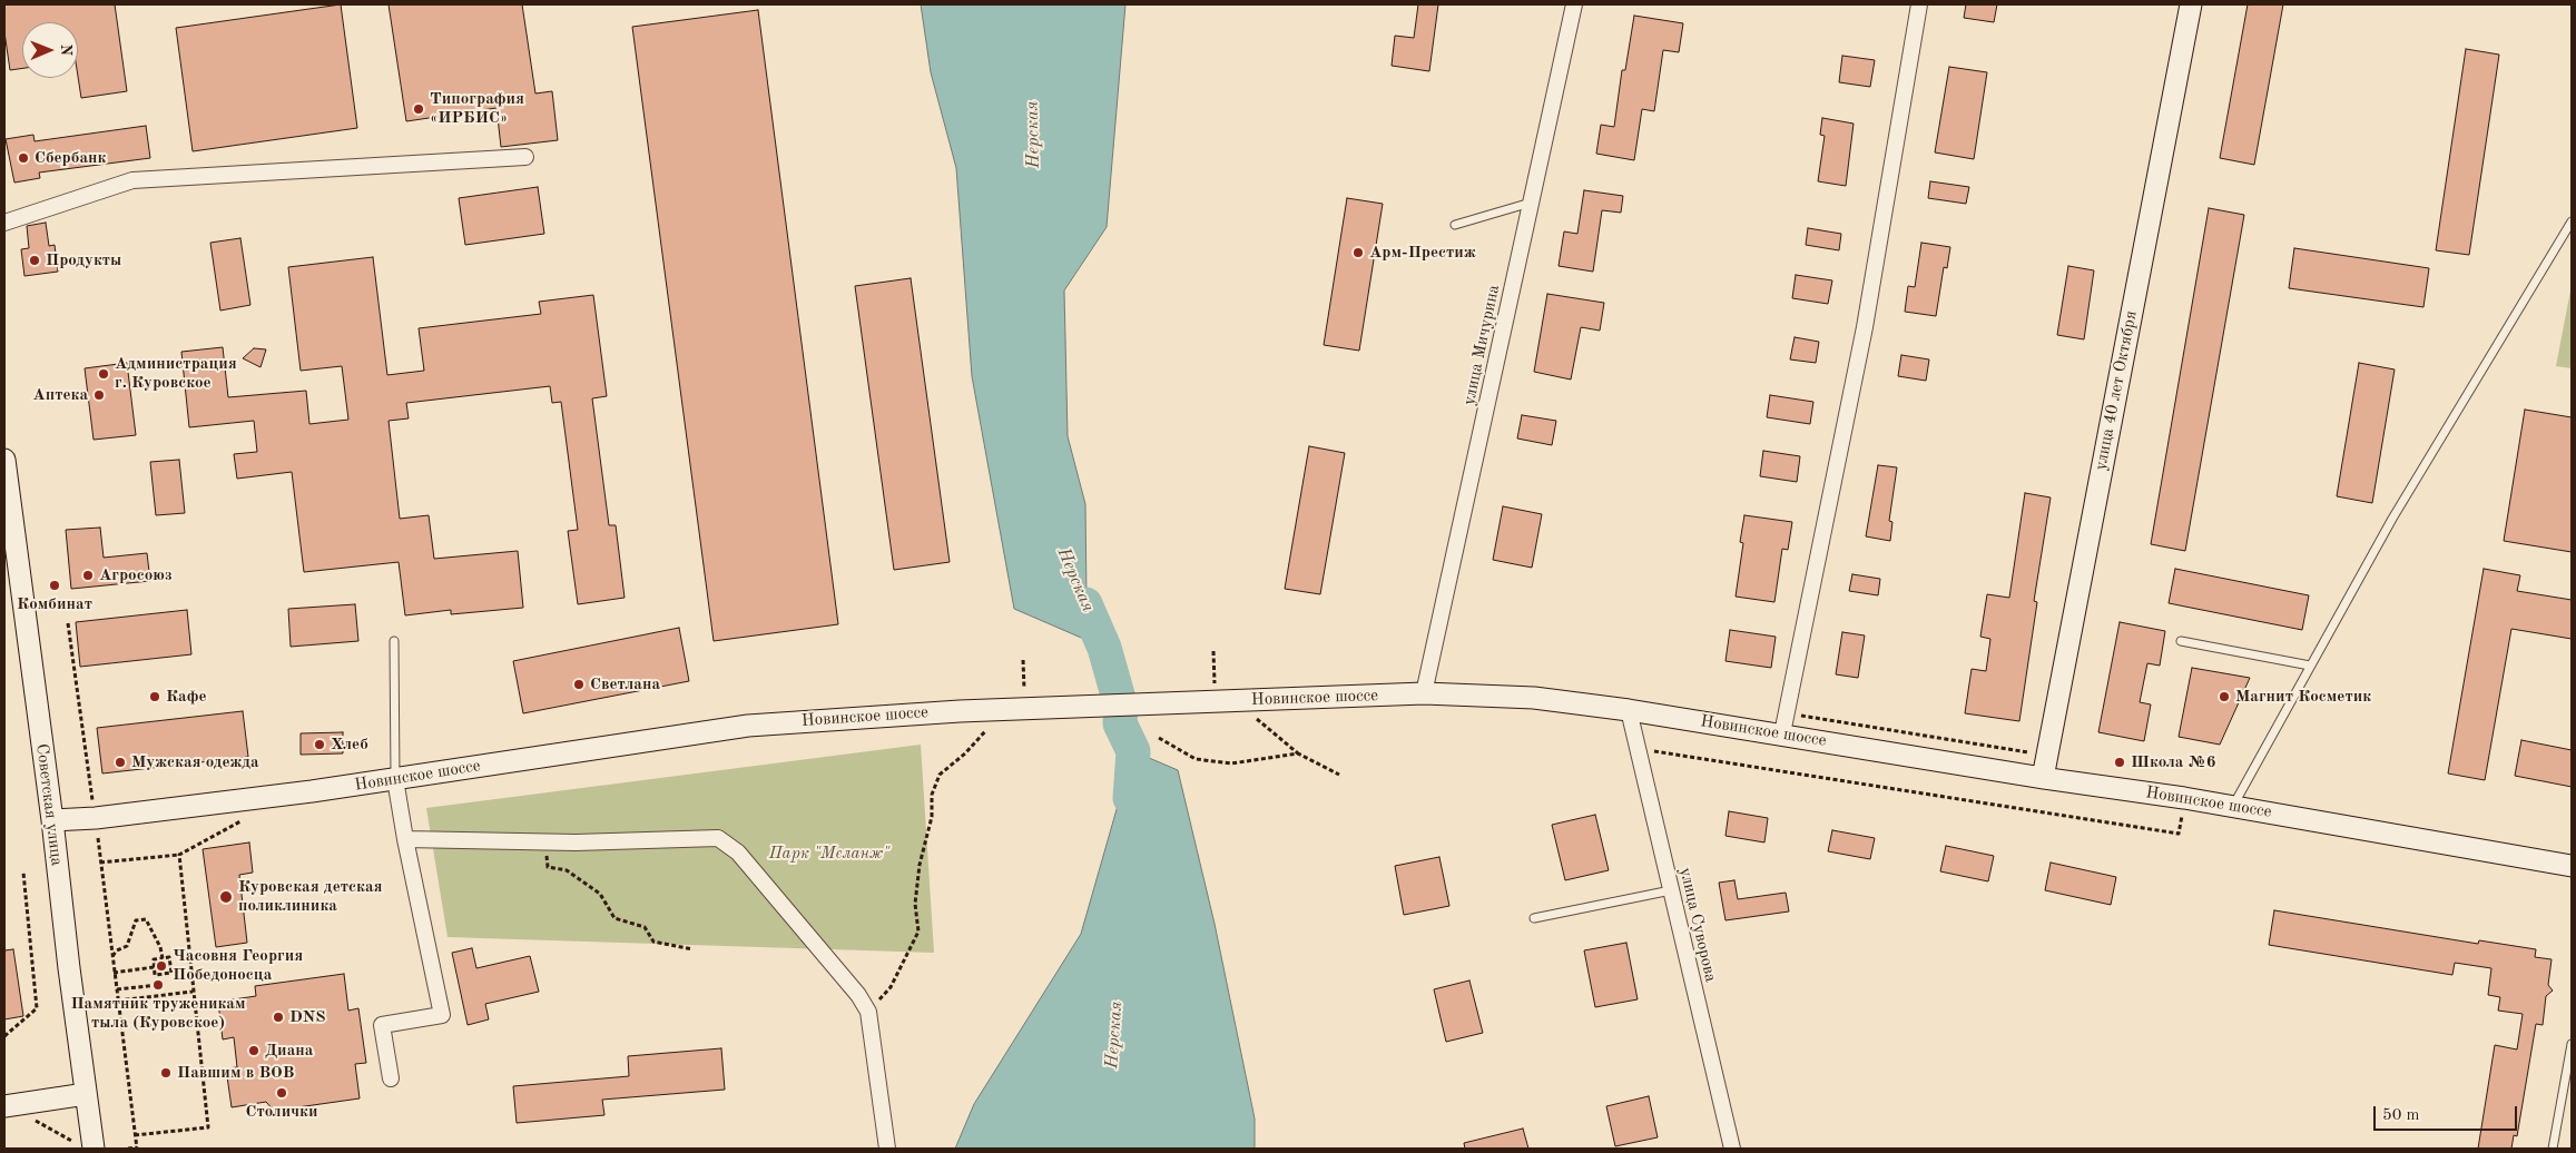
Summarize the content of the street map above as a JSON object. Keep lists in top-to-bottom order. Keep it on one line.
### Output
{"streets":{"street":["улица Мичурина","улица 40 лет Октября","Новинское шоссе","Советская улица","улица Суворова"]},"crossings":[["улица Мичурина","Новинское шоссе"],["улица 40 лет Октября","Новинское шоссе"],["Новинское шоссе","Советская улица"],["Новинское шоссе","улица Суворова"]],"water":["Нерская"],"parks":["Парк \"Меланж\""],"places":["Типография «ИРБИС»","Сбербанк","Арм-Престиж","Продукты","Администрация г. Куровское","Аптека","Агросоюз","Комбинат","Светлана","Кафе","Магнит Косметик","Хлеб","Мужская одежда","Школа №6","Куровская детская поликлиника","Часовня Георгия Победоносца","Памятник труженикам тыла (Куровское)","DNS","Диана","Павшим в ВОВ","Столички"],"scale_bar":"50 m","north":"right"}
